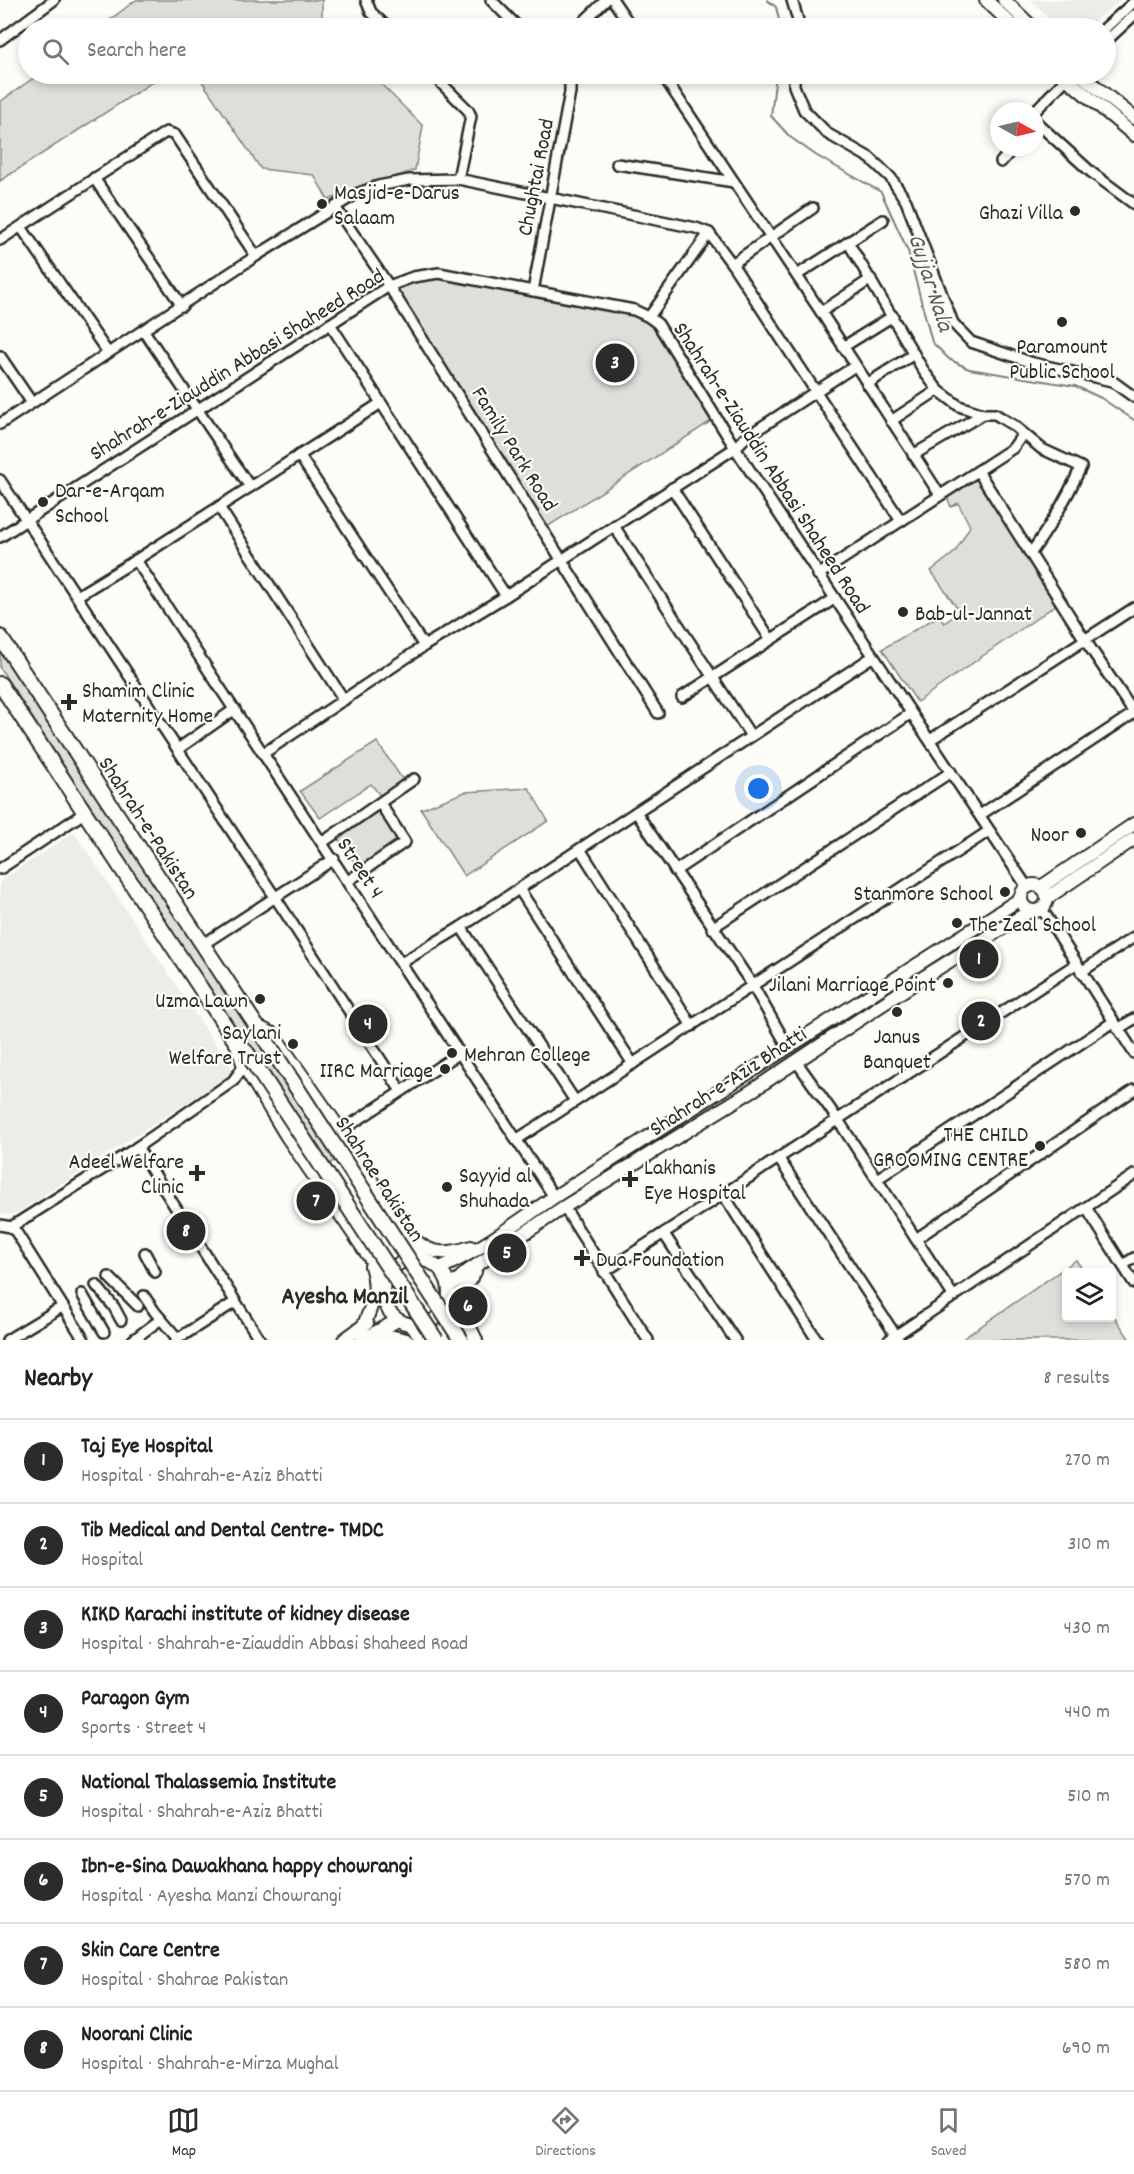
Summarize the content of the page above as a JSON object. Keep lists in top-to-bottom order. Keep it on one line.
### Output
{"streets":{"highway":["Shahrah-e-Pakistan","Shahrae Pakistan"],"main road":["Shahrah-e-Aziz Bhatti"],"street":["Chughtai Road","Shahrah-e-Ziauddin Abbasi Shaheed Road","Family Park Road","Street 4"]},"crossings":[["Chughtai Road","Shahrah-e-Ziauddin Abbasi Shaheed Road"],["Shahrah-e-Ziauddin Abbasi Shaheed Road","Family Park Road"],["Shahrah-e-Pakistan","Shahrae Pakistan"],["Street 4","Shahrah-e-Aziz Bhatti"]],"districts":["Ayesha Manzil"],"water":["Gujjar Nala"],"places":{"other":["Masjid-e-Darus Salaam","Ghazi Villa","Paramount Public School","Dar-e-Arqam School","Bab-ul-Jannat","Noor","Stanmore School","The Zeal School","Jilani Marriage Point","Uzma Lawn","Janus Banquet","Saylani Welfare Trust","Mehran College","IIRC Marriage","THE CHILD GROOMING CENTRE","Sayyid al Shuhada"],"health":["Shamim Clinic Maternity Home","Adeel Welfare Clinic","Lakhanis Eye Hospital","Dua Foundation"]},"north":"right","page":{"search":"Search here","pins":["3","1","2","4","7","8","5","6"],"heading":["Nearby","8 results"],"list":[{"mark":"1","name":"Taj Eye Hospital","note":"Hospital · Shahrah-e-Aziz Bhatti","value":"270 m"},{"mark":"2","name":"Tib Medical and Dental Centre- TMDC","note":"Hospital","value":"310 m"},{"mark":"3","name":"KIKD Karachi institute of kidney disease","note":"Hospital · Shahrah-e-Ziauddin Abbasi Shaheed Road","value":"430 m"},{"mark":"4","name":"Paragon Gym","note":"Sports · Street 4","value":"440 m"},{"mark":"5","name":"National Thalassemia Institute","note":"Hospital · Shahrah-e-Aziz Bhatti","value":"510 m"},{"mark":"6","name":"Ibn-e-Sina Dawakhana happy chowrangi","note":"Hospital · Ayesha Manzi Chowrangi","value":"570 m"},{"mark":"7","name":"Skin Care Centre","note":"Hospital · Shahrae Pakistan","value":"580 m"},{"mark":"8","name":"Noorani Clinic","note":"Hospital · Shahrah-e-Mirza Mughal","value":"690 m"}],"nav":["Map","Directions","Saved"]}}
